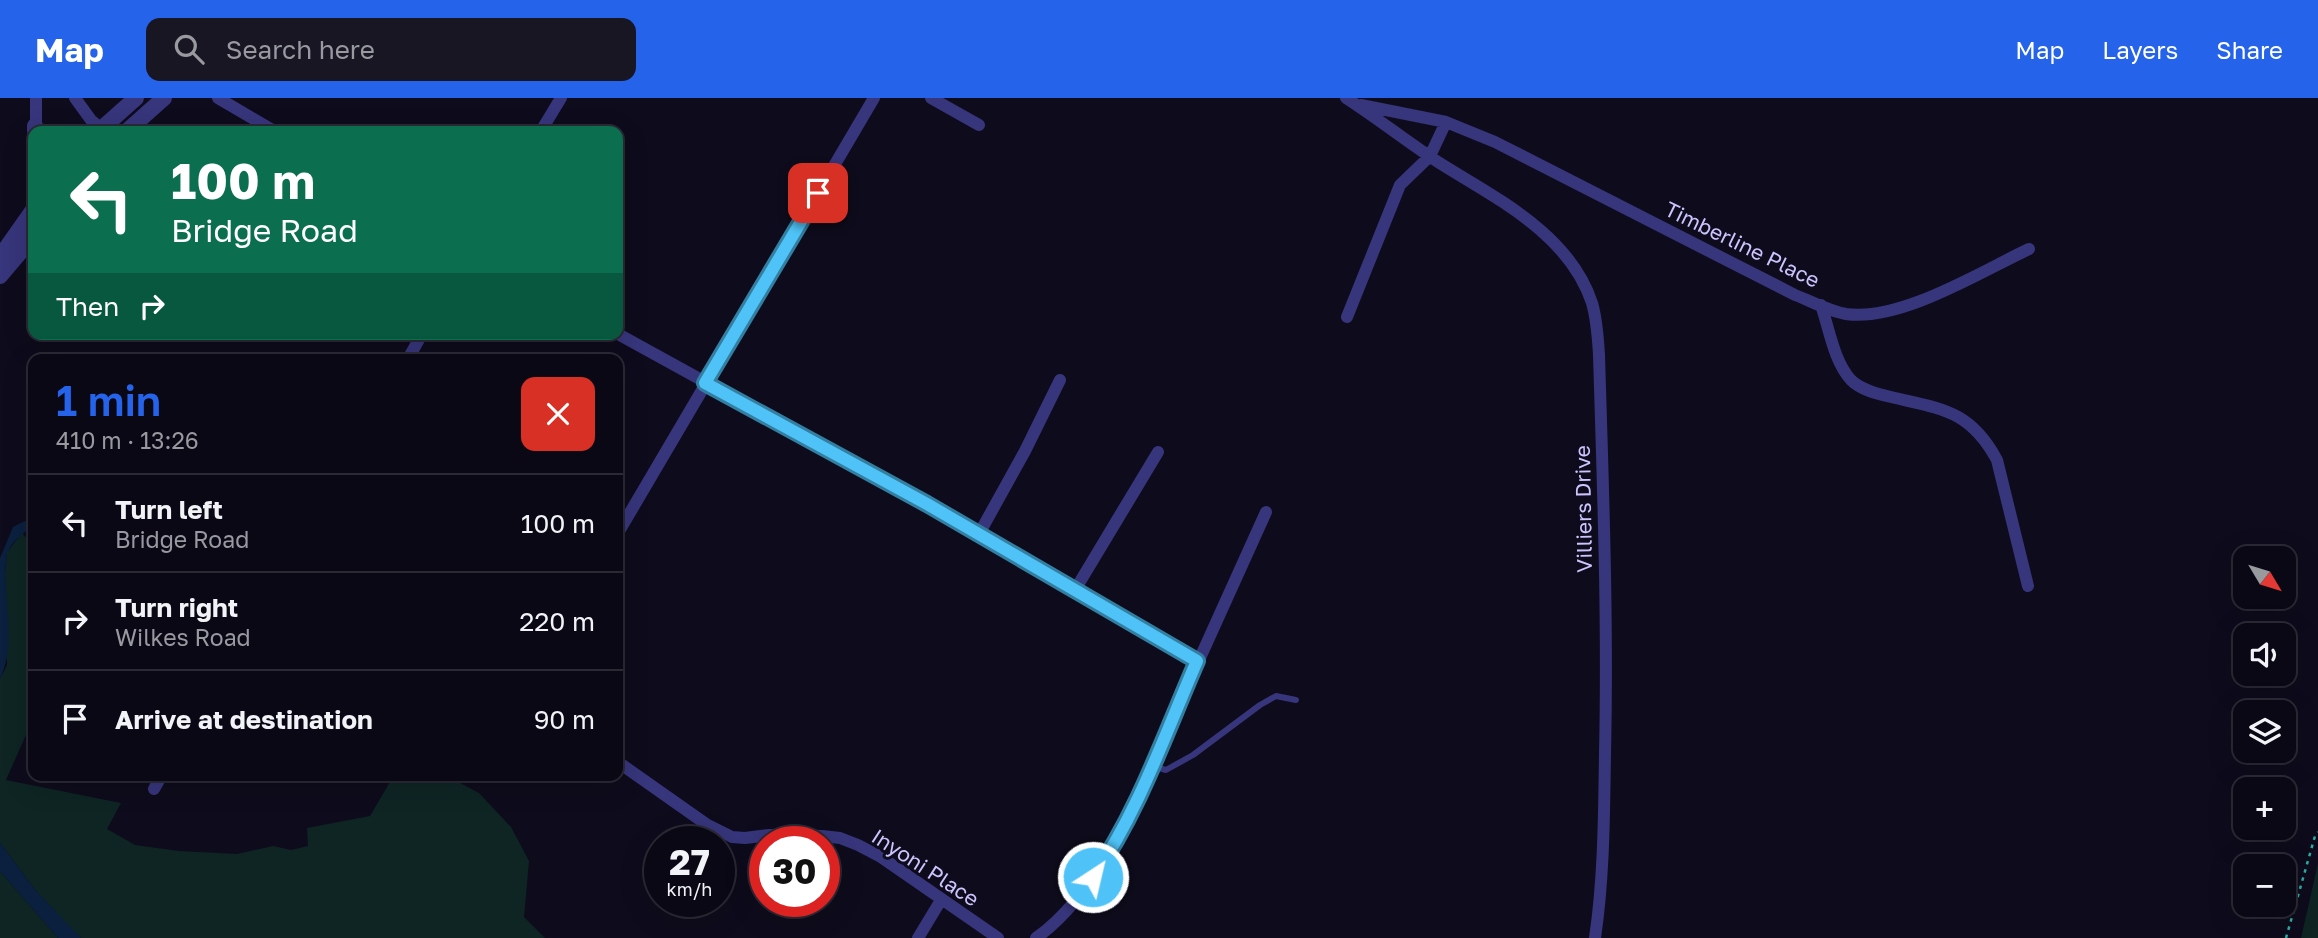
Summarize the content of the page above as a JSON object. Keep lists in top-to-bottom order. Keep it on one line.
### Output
{"streets":{"street":["Timberline Place","Villiers Drive","Inyoni Place"]},"crossings":[["Timberline Place","Villiers Drive"]],"north":"bottom right","page":{"header":"Map","search":"Search here","nav":["Map","Layers","Share"],"turn":["100 m","Bridge Road"],"then":"Then","heading":["1 min","410 m · 13:26"],"list":[{"name":"Turn left","note":"Bridge Road","value":"100 m"},{"name":"Turn right","note":"Wilkes Road","value":"220 m"},{"name":"Arrive at destination","value":"90 m"}],"map_buttons":["+","−"],"speed":"27 km/h","limit":"30"}}
